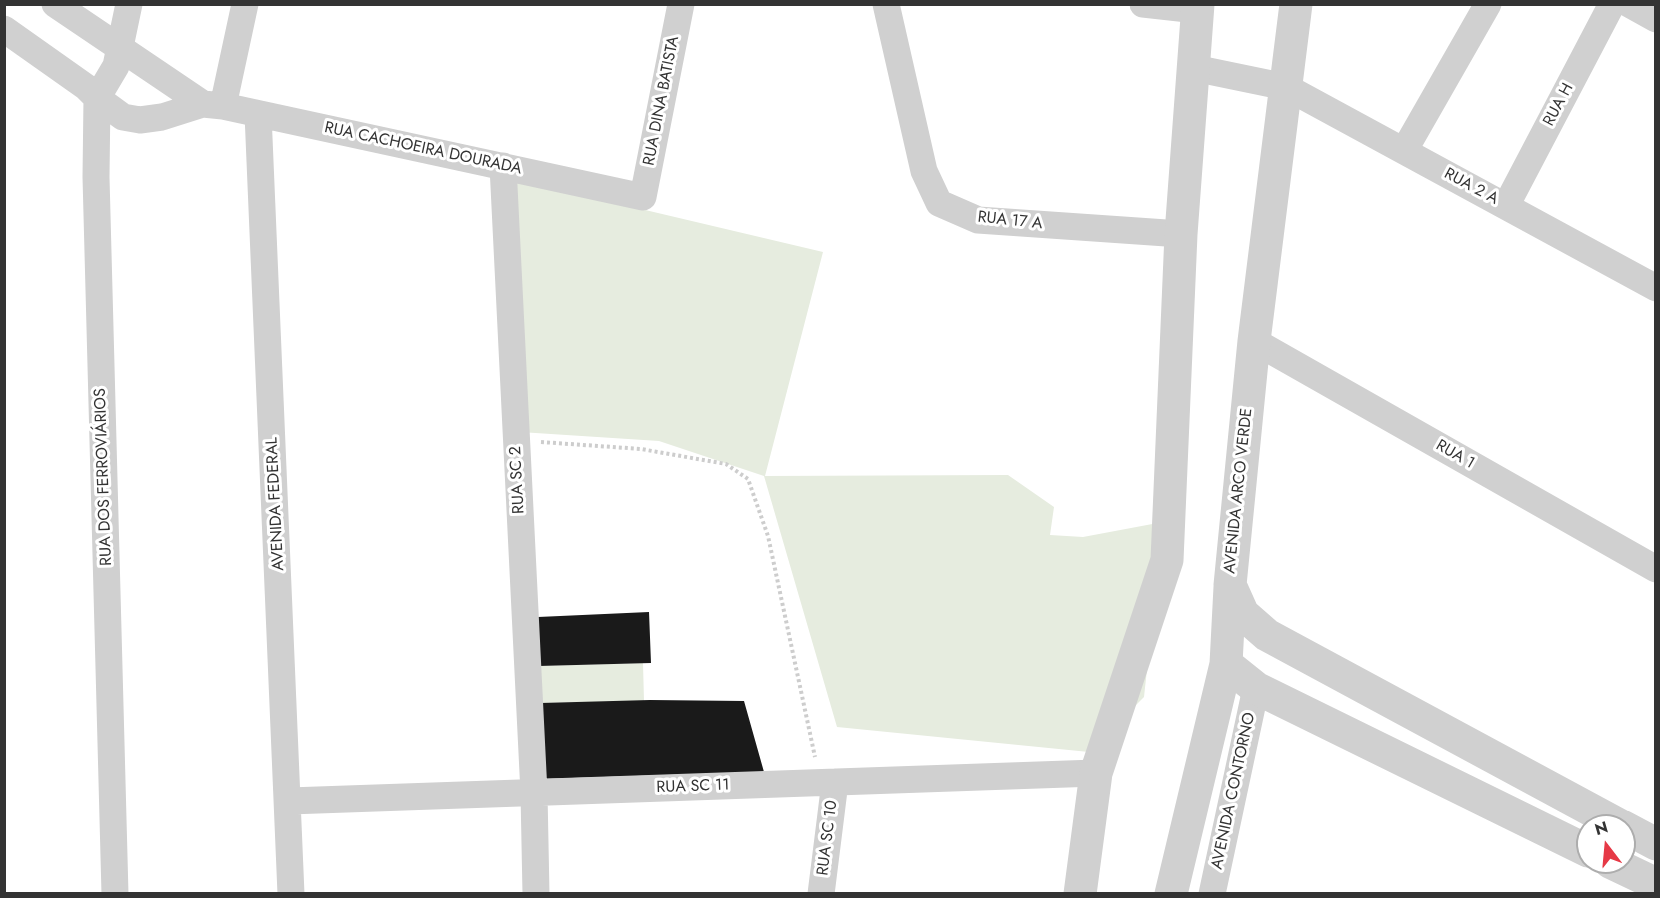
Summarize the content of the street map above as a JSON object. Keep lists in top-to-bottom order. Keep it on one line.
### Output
{"streets":{"street":["RUA DINA BATISTA","RUA H","RUA CACHOEIRA DOURADA","RUA 2 A","RUA 17 A","RUA 1","RUA DOS FERROVIÁRIOS","RUA SC 2","AVENIDA ARCO VERDE","AVENIDA FEDERAL","RUA SC 11","AVENIDA CONTORNO","RUA SC 10"]},"crossings":[["RUA DINA BATISTA","RUA CACHOEIRA DOURADA"],["RUA H","RUA 2 A"],["RUA CACHOEIRA DOURADA","RUA DOS FERROVIÁRIOS"],["RUA CACHOEIRA DOURADA","RUA SC 2"],["RUA CACHOEIRA DOURADA","AVENIDA FEDERAL"],["RUA 2 A","AVENIDA ARCO VERDE"],["RUA 1","AVENIDA ARCO VERDE"],["RUA SC 2","RUA SC 11"],["AVENIDA FEDERAL","RUA SC 11"],["RUA SC 11","RUA SC 10"]],"north":"top"}
